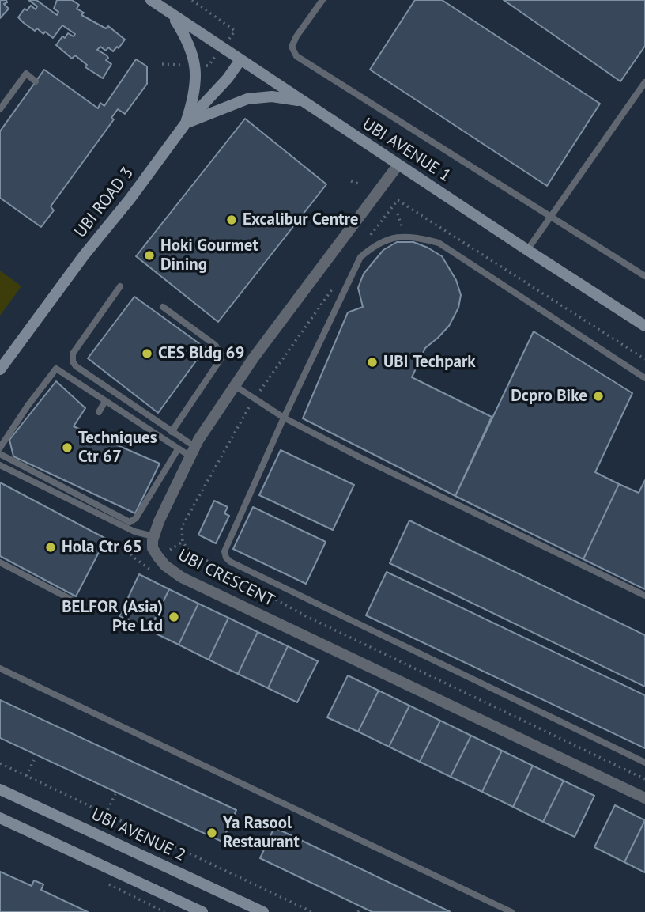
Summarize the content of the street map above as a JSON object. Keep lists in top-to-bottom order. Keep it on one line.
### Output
{"streets":{"street":["UBI AVENUE 1","UBI ROAD 3","UBI CRESCENT","UBI AVENUE 2"]},"crossings":[["UBI AVENUE 1","UBI ROAD 3"]],"places":["Excalibur Centre","Hoki Gourmet Dining","CES Bldg 69","UBI Techpark","Dcpro Bike","Techniques Ctr 67","Hola Ctr 65","BELFOR (Asia) Pte Ltd","Ya Rasool Restaurant"]}
